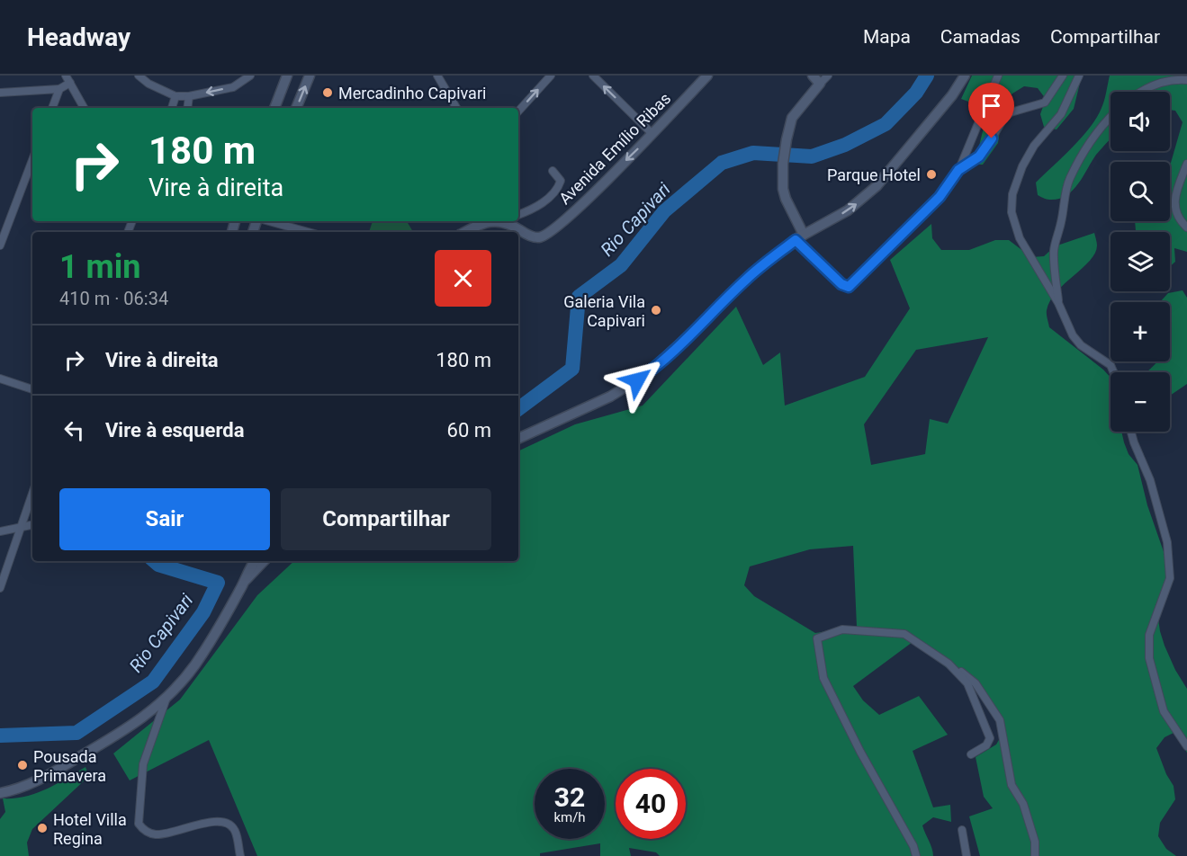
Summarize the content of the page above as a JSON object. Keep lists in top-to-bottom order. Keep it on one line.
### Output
{"streets":{"street":["Avenida Emílio Ribas"]},"one_way":["Avenida Emílio Ribas"],"water":["Rio Capivari"],"places":["Mercadinho Capivari","Parque Hotel","Galeria Vila Capivari","Pousada Primavera","Hotel Villa Regina"],"page":{"header":"Headway","nav":["Mapa","Camadas","Compartilhar"],"map_buttons":["+","−"],"turn":["180 m","Vire à direita"],"heading":["1 min","410 m · 06:34"],"list":[{"name":"Vire à direita","value":"180 m"},{"name":"Vire à esquerda","value":"60 m"}],"buttons":["Sair","Compartilhar"],"speed":"32 km/h","limit":"40"}}
